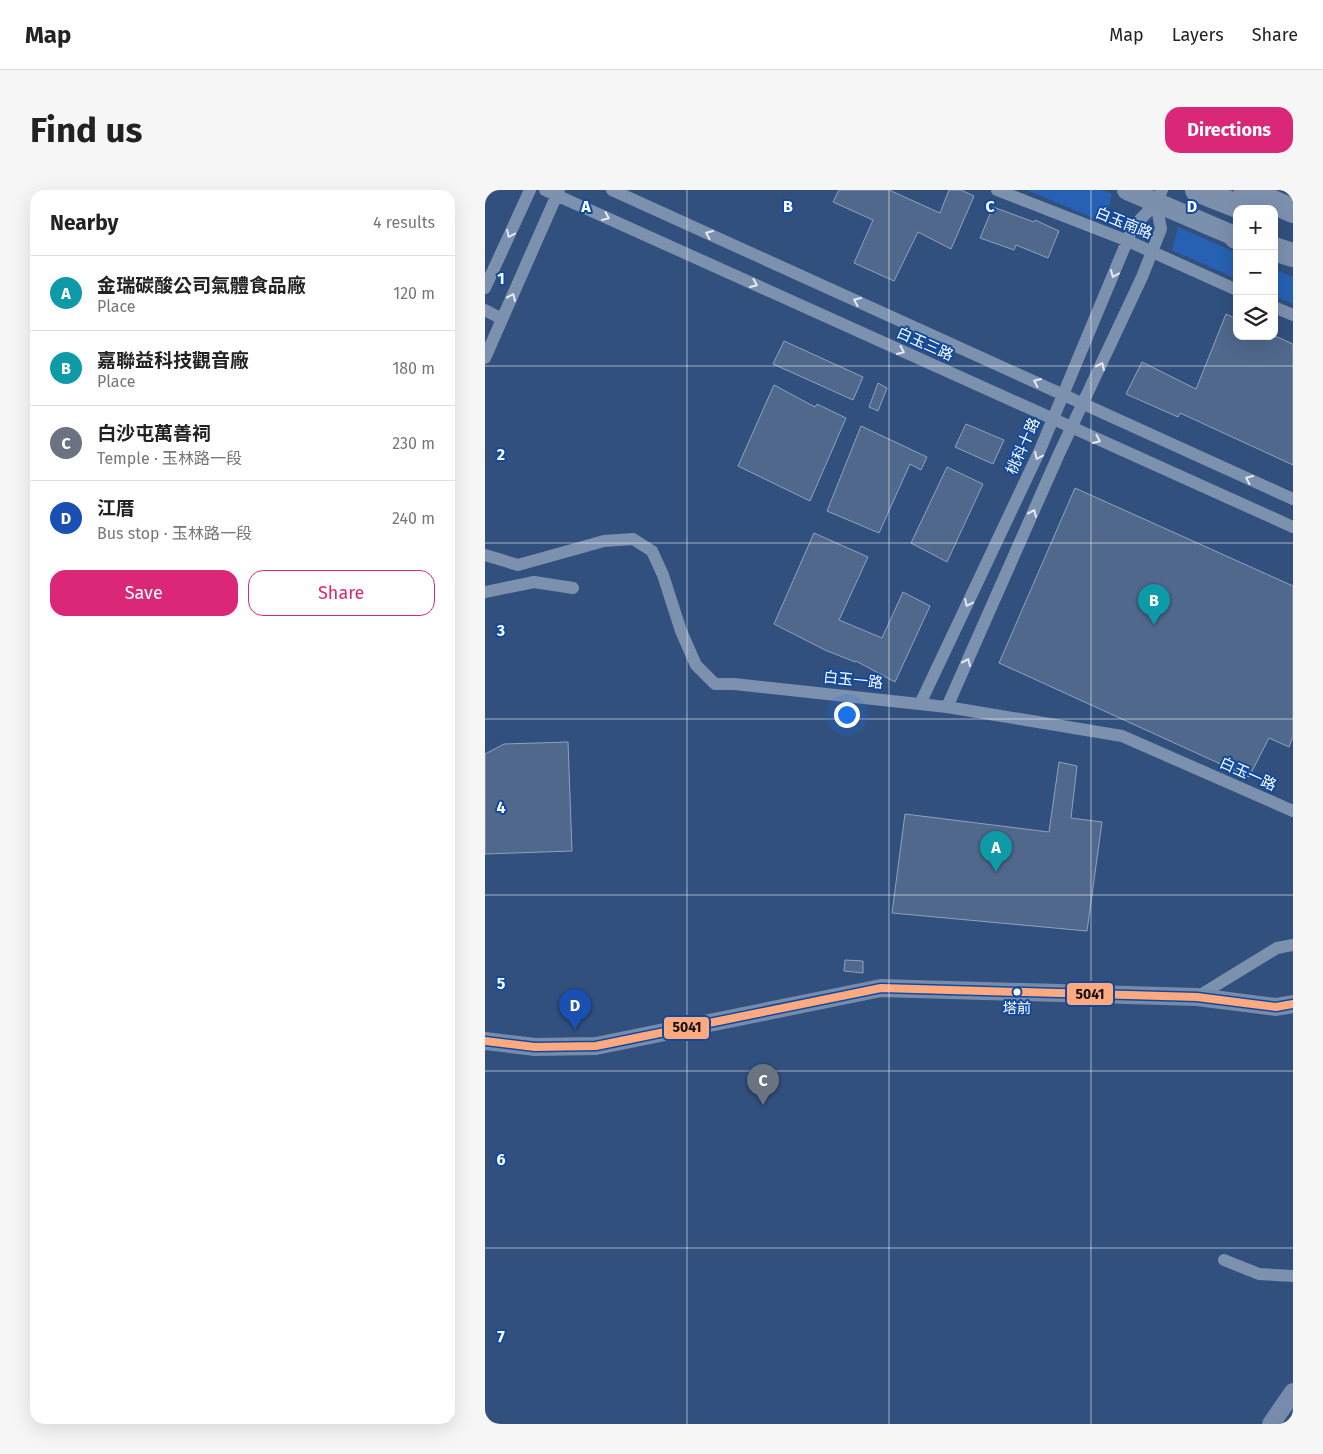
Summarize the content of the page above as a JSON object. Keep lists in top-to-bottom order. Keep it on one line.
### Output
{"streets":{"street":["白玉南路","白玉三路","桃科十路","白玉一路"]},"crossings":[["白玉南路","桃科十路"],["白玉三路","桃科十路"],["桃科十路","白玉一路"]],"places":["塔前"],"lines":["transit line 5041"],"page":{"header":"Map","nav":["Map","Layers","Share"],"buttons":["Directions",["Save","Share"]],"title":"Find us","heading":["Nearby","4 results"],"map_buttons":["+","−"],"list":[{"mark":"A","name":"金瑞碳酸公司氣體食品廠","note":"Place","value":"120 m"},{"mark":"B","name":"嘉聯益科技觀音廠","note":"Place","value":"180 m"},{"mark":"C","name":"白沙屯萬善祠","note":"Temple · 玉林路一段","value":"230 m"},{"mark":"D","name":"江厝","note":"Bus stop · 玉林路一段","value":"240 m"}],"pins":["B","A","D","C"]},"grid":{"columns":["A","B","C","D"],"rows":["1","2","3","4","5","6","7"]}}
